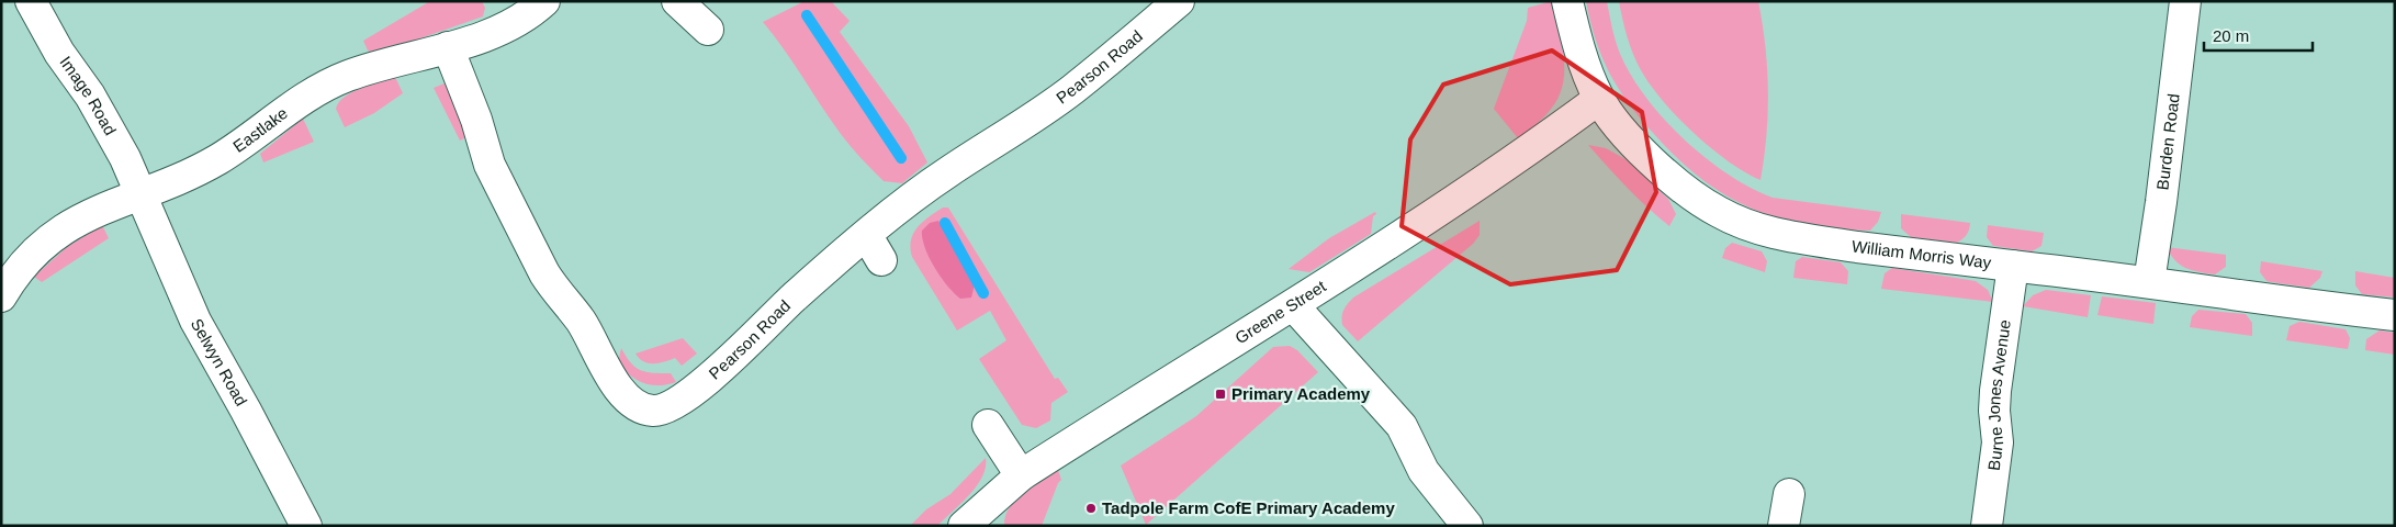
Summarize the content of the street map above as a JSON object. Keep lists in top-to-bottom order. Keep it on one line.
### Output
{"streets":{"street":["Pearson Road","Image Road","Eastlake","Burden Road","William Morris Way","Greene Street","Selwyn Road","Burne Jones Avenue"]},"crossings":[["Pearson Road","Eastlake"],["Image Road","Eastlake"],["Image Road","Selwyn Road"],["Eastlake","Selwyn Road"],["Burden Road","William Morris Way"],["William Morris Way","Greene Street"],["William Morris Way","Burne Jones Avenue"]],"places":{"transit":["Primary Academy"],"other":["Tadpole Farm CofE Primary Academy"]},"scale_bar":"20 m"}
